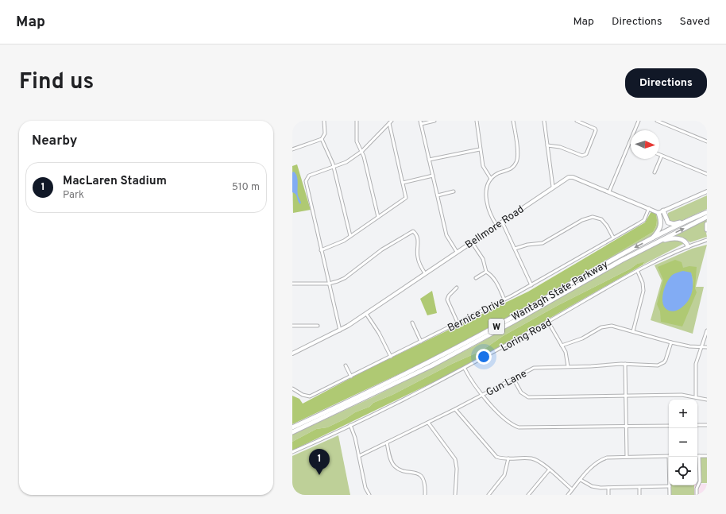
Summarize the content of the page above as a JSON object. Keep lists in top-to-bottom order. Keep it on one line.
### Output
{"streets":{"highway":["Wantagh State Parkway","W"],"main road":["Bellmore Road"],"street":["Bernice Drive","Loring Road","Gun Lane"]},"crossings":[["Bellmore Road","Bernice Drive"]],"north":"right","page":{"header":"Map","nav":["Map","Directions","Saved"],"title":"Find us","buttons":"Directions","heading":"Nearby","list":[{"mark":"1","name":"MacLaren Stadium","note":"Park","value":"510 m"}],"map_buttons":["+","−"],"pins":"1"}}
